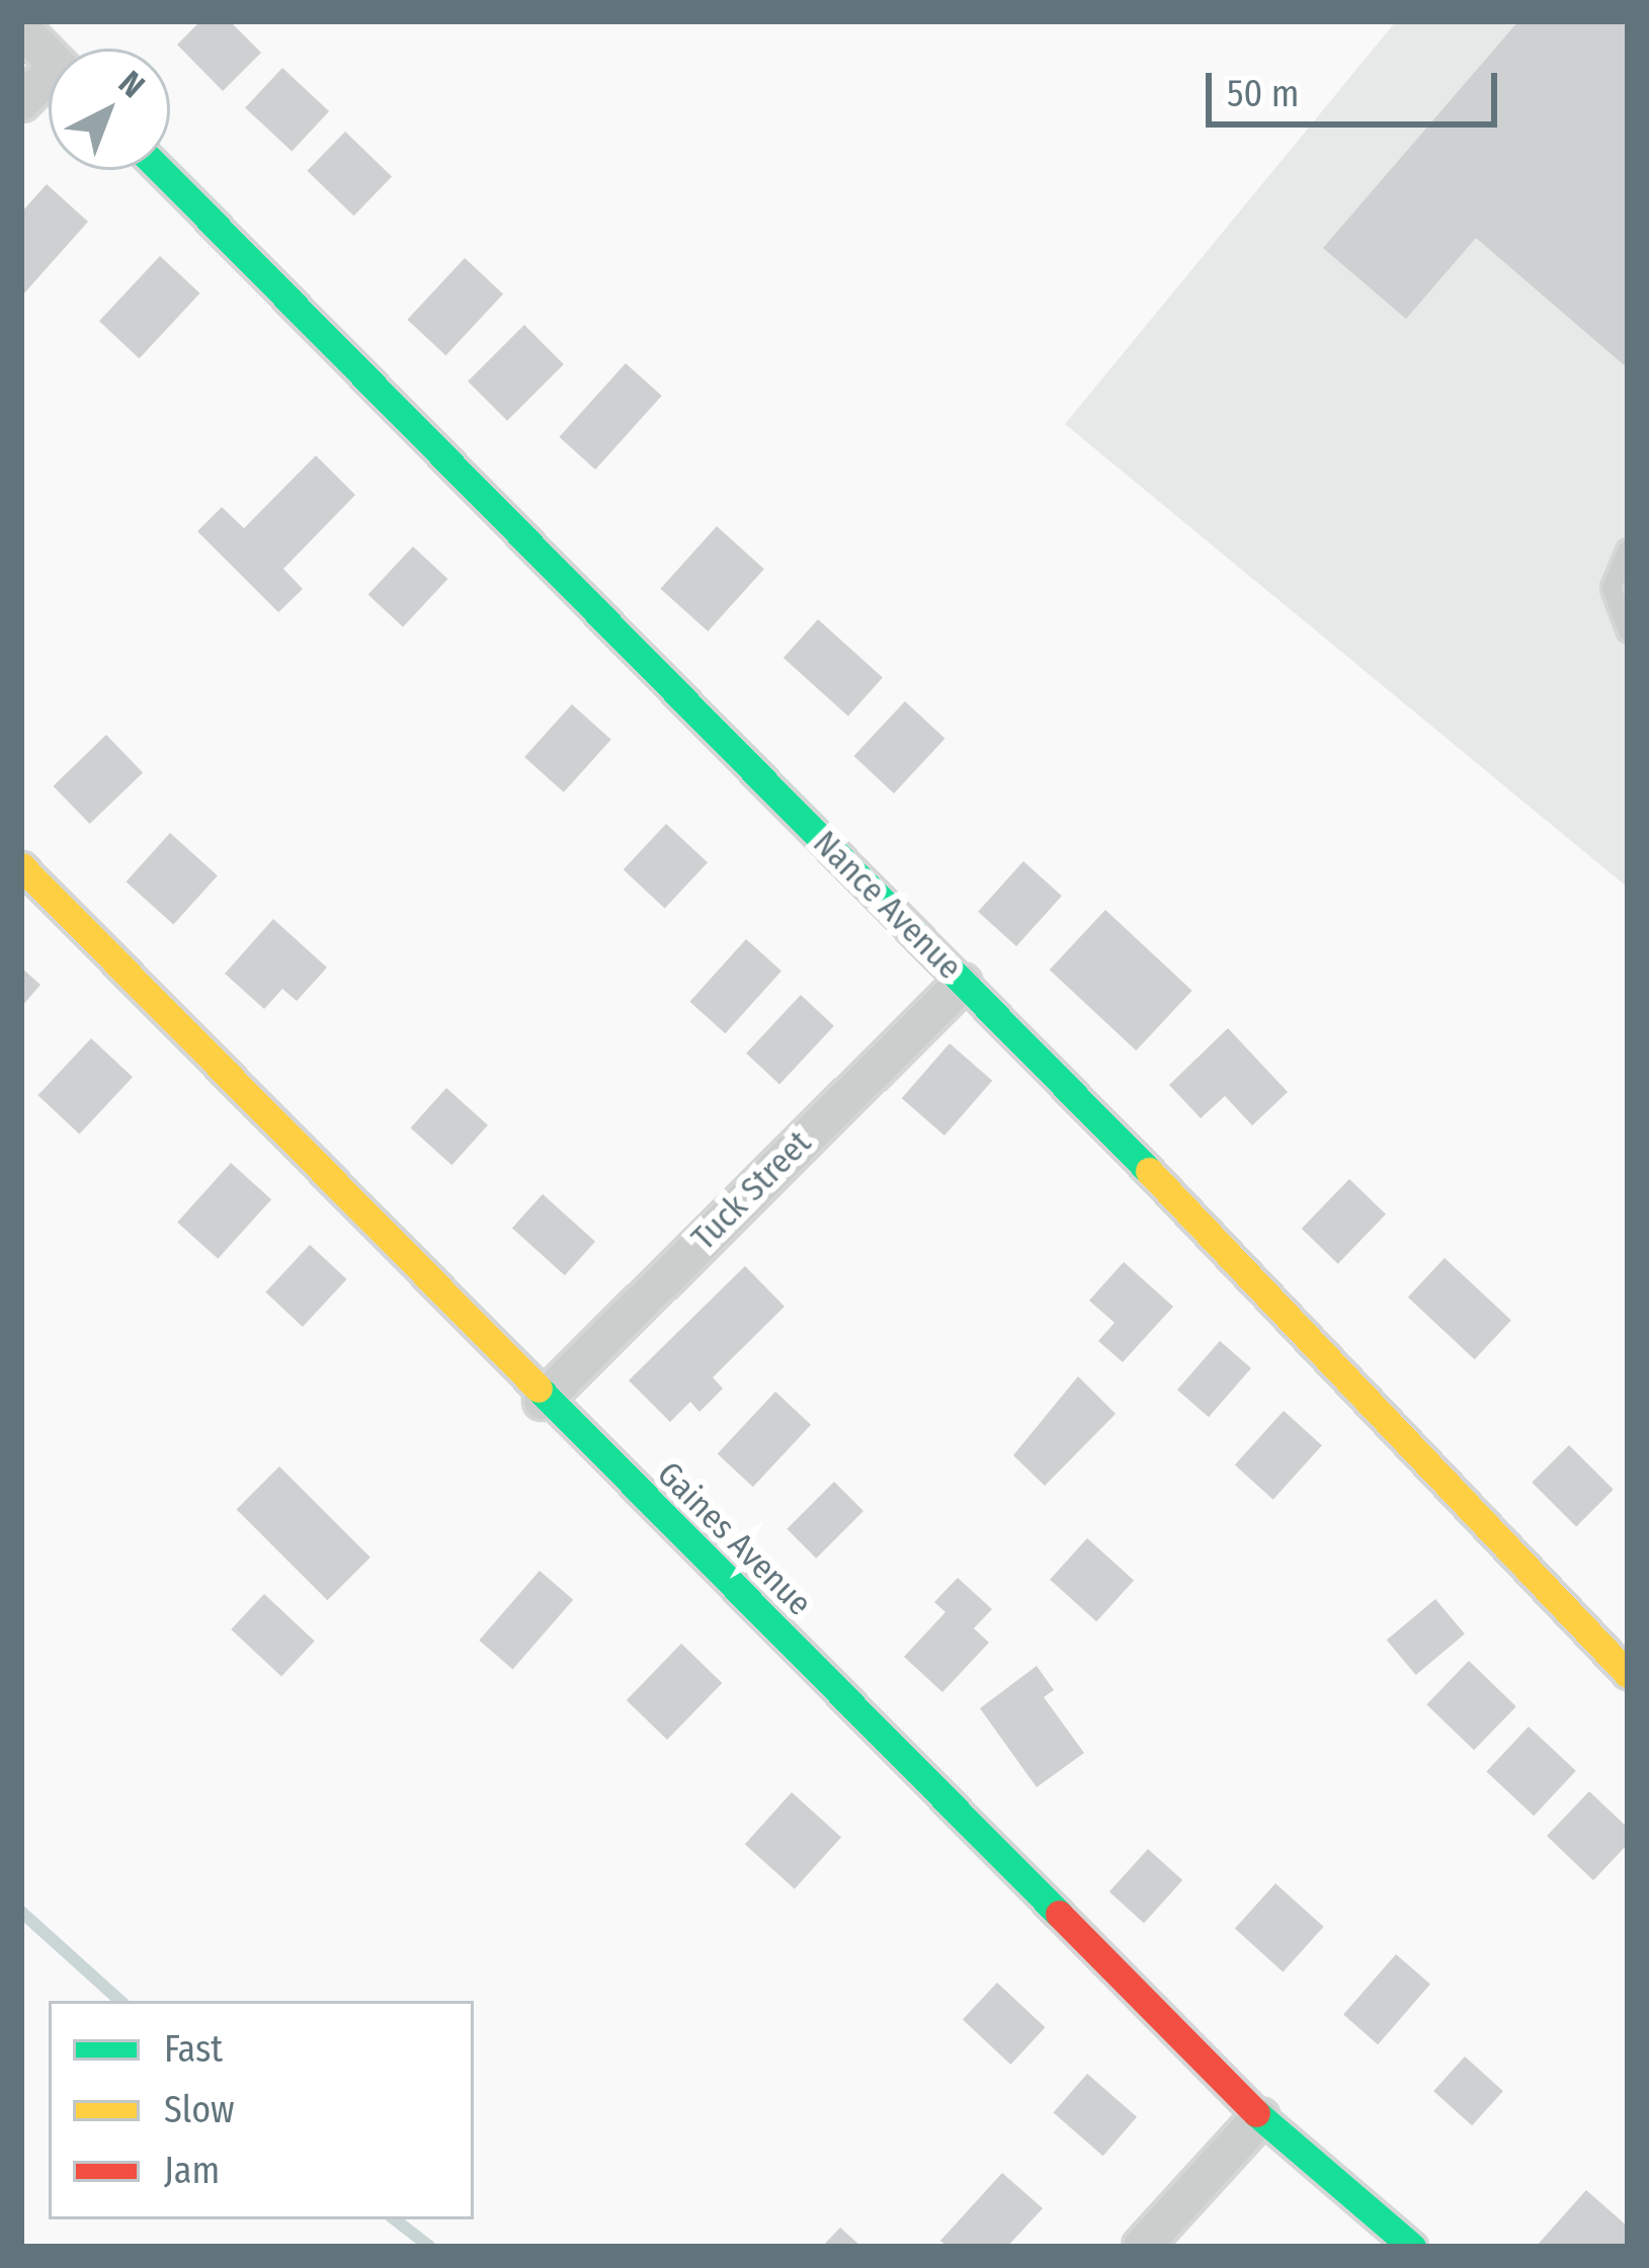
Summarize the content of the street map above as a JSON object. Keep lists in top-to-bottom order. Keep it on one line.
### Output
{"streets":{"street":["Nance Avenue","Tuck Street","Gaines Avenue"]},"crossings":[["Nance Avenue","Tuck Street"],["Tuck Street","Gaines Avenue"]],"legend":["Fast","Slow","Jam"],"scale_bar":"50 m","north":"top right"}
